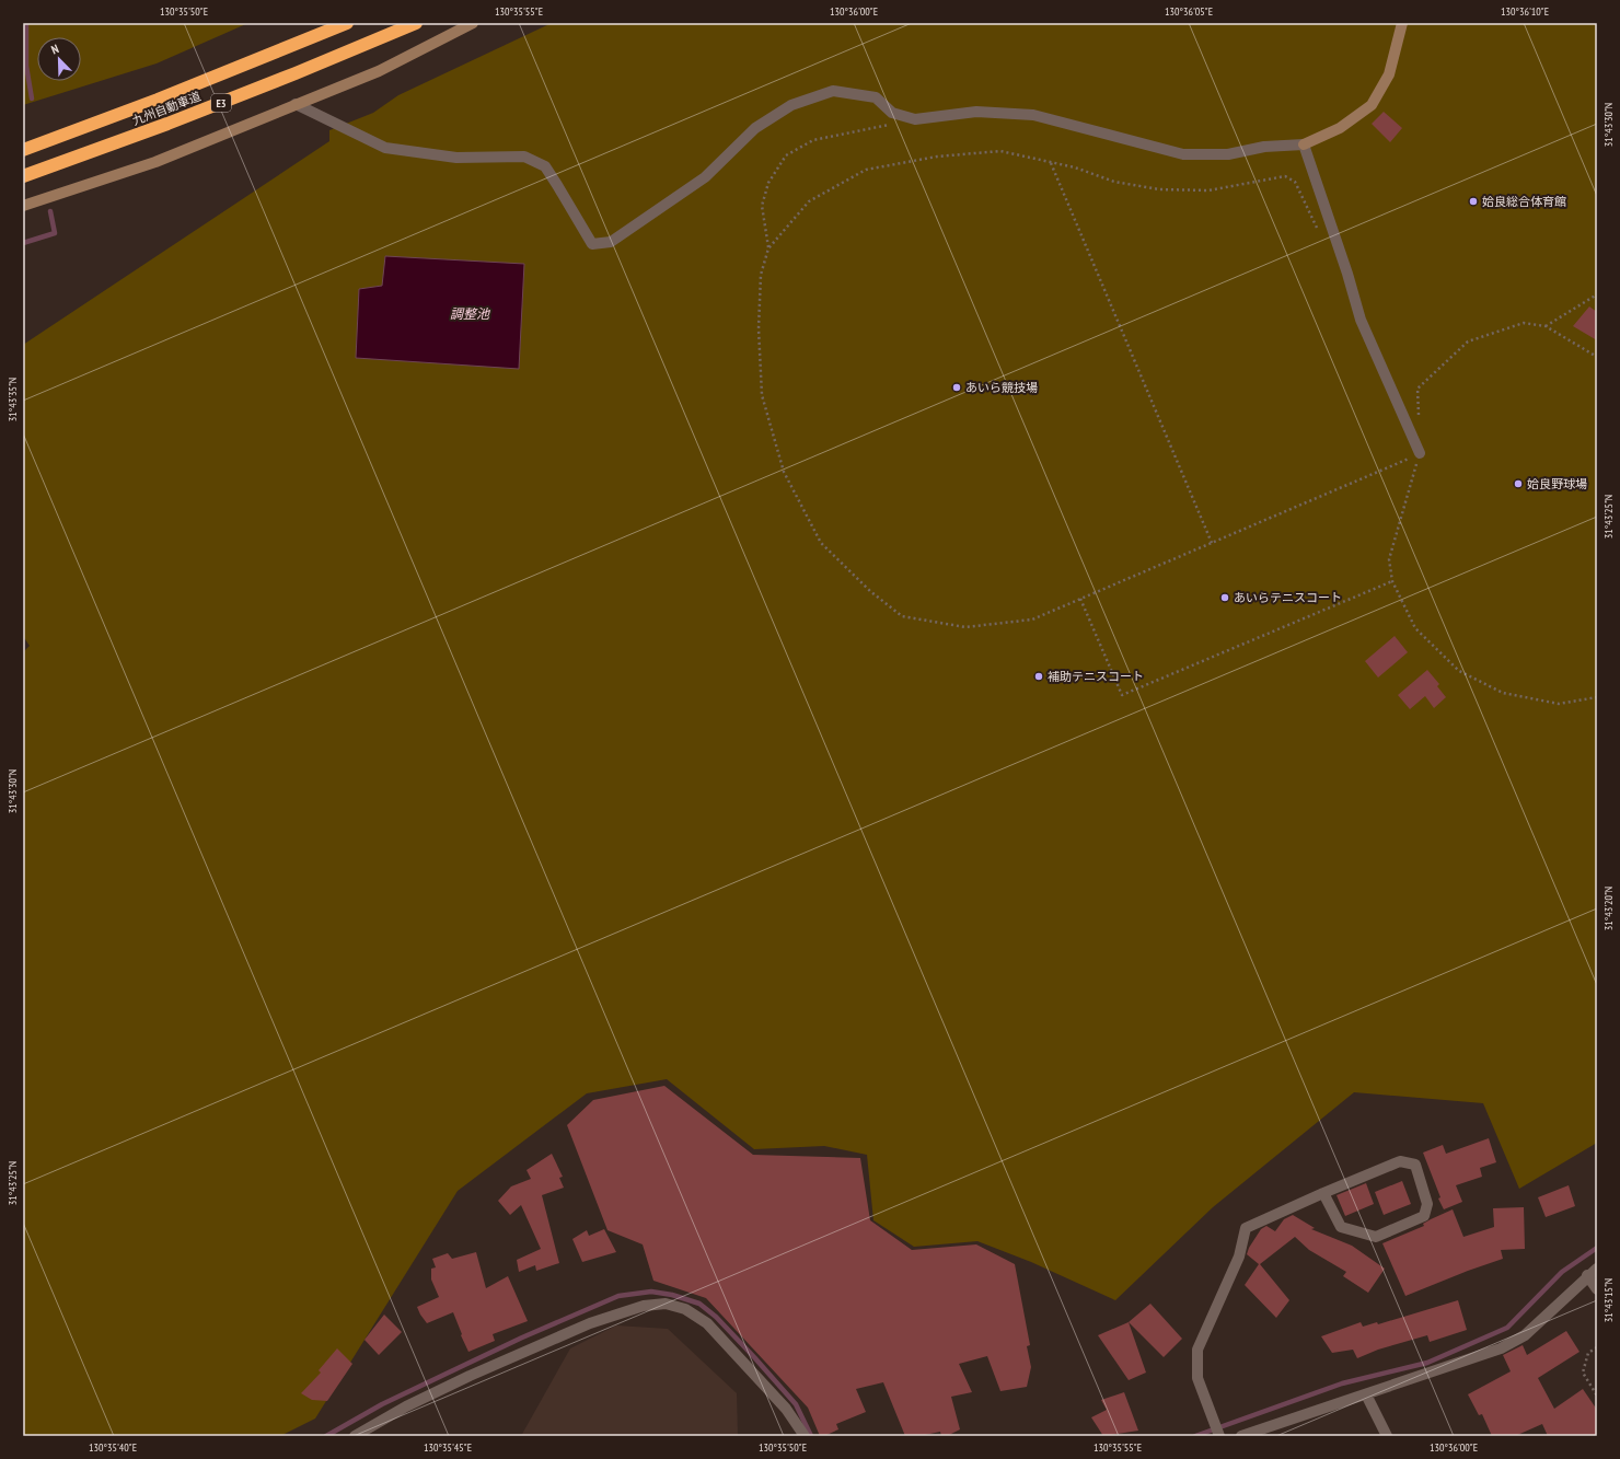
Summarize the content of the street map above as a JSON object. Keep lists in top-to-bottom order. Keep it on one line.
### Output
{"streets":{"highway":["E3","九州自動車道"]},"water":["調整池"],"places":["姶良総合体育館","あいら競技場","姶良野球場","あいらテニスコート","補助テニスコート"],"north":"top left","coordinates":["130°35'50\"E","130°35'55\"E","130°36'00\"E","130°36'05\"E","130°36'10\"E","31°43'30\"N","31°43'35\"N","31°43'25\"N","31°43'20\"N","31°43'15\"N","130°35'40\"E","130°35'45\"E"]}
